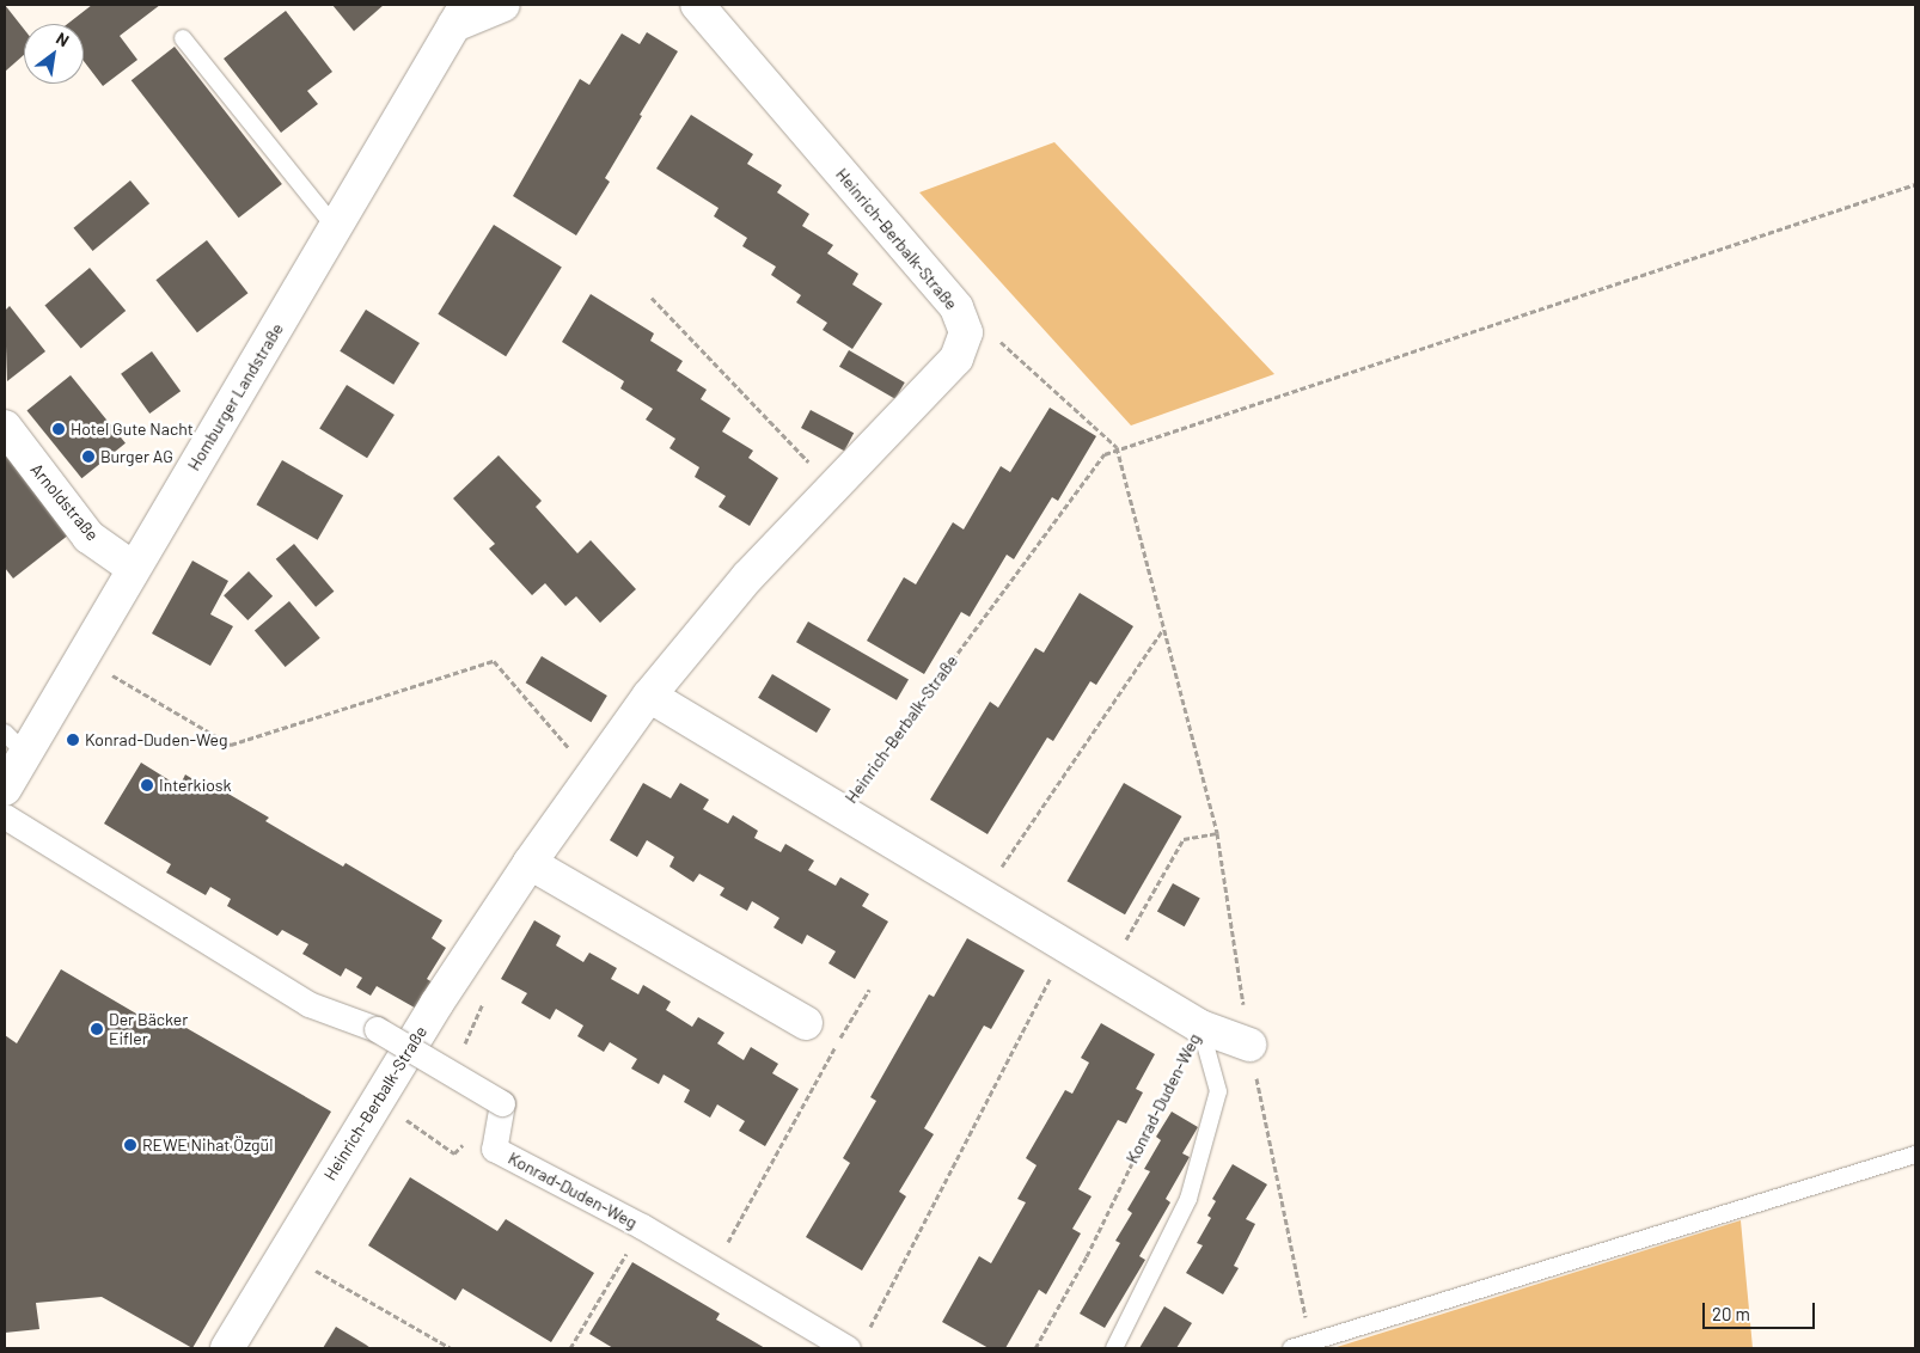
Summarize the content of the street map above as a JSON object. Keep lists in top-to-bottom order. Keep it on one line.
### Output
{"streets":{"street":["Heinrich-Berbalk-Straße","Homburger Landstraße","Arnoldstraße","Konrad-Duden-Weg"]},"crossings":[["Heinrich-Berbalk-Straße","Konrad-Duden-Weg"],["Homburger Landstraße","Arnoldstraße"]],"places":["Hotel Gute Nacht","Burger AG","Konrad-Duden-Weg","Interkiosk","Der Bäcker Eifler","REWE Nihat Özgül"],"scale_bar":"20 m","north":"top right"}
